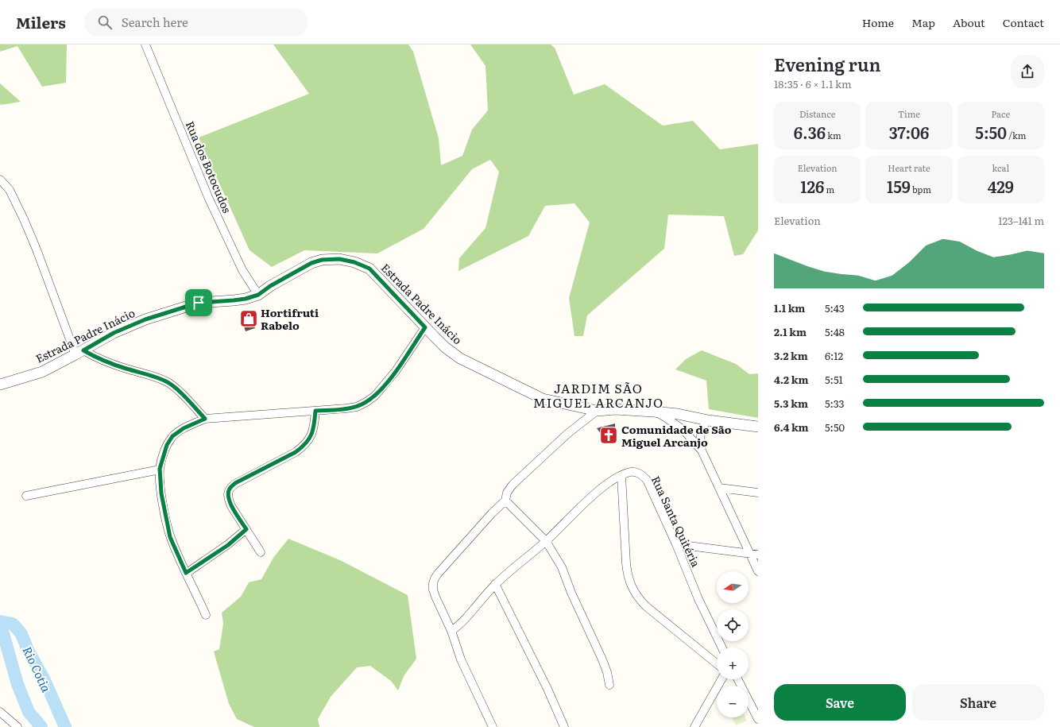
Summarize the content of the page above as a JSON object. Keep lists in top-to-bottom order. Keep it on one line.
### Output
{"streets":{"street":["Rua dos Botocudos","Estrada Padre Inácio","Rua Santa Quitéria"]},"crossings":[["Rua dos Botocudos","Estrada Padre Inácio"]],"districts":["JARDIM SÃO MIGUEL ARCANJO"],"water":["Rio Cotia"],"places":{"shop":["Hortifruti Rabelo"],"church":["Comunidade de São Miguel Arcanjo"]},"north":"left","page":{"header":"Milers","search":"Search here","nav":["Home","Map","About","Contact"],"heading":["Evening run","18:35 · 6 × 1.1 km"],"stats":[["Distance","6.36 km"],["Time","37:06"],["Pace","5:50 /km"],["Elevation","126 m"],["Heart rate","159 bpm"],["kcal","429"]],"chart":["Elevation","123–141 m"],"list":[{"name":"1.1 km","note":"5:43"},{"name":"2.1 km","note":"5:48"},{"name":"3.2 km","note":"6:12"},{"name":"4.2 km","note":"5:51"},{"name":"5.3 km","note":"5:33"},{"name":"6.4 km","note":"5:50"}],"map_buttons":["+","−"],"buttons":["Save","Share"]}}
